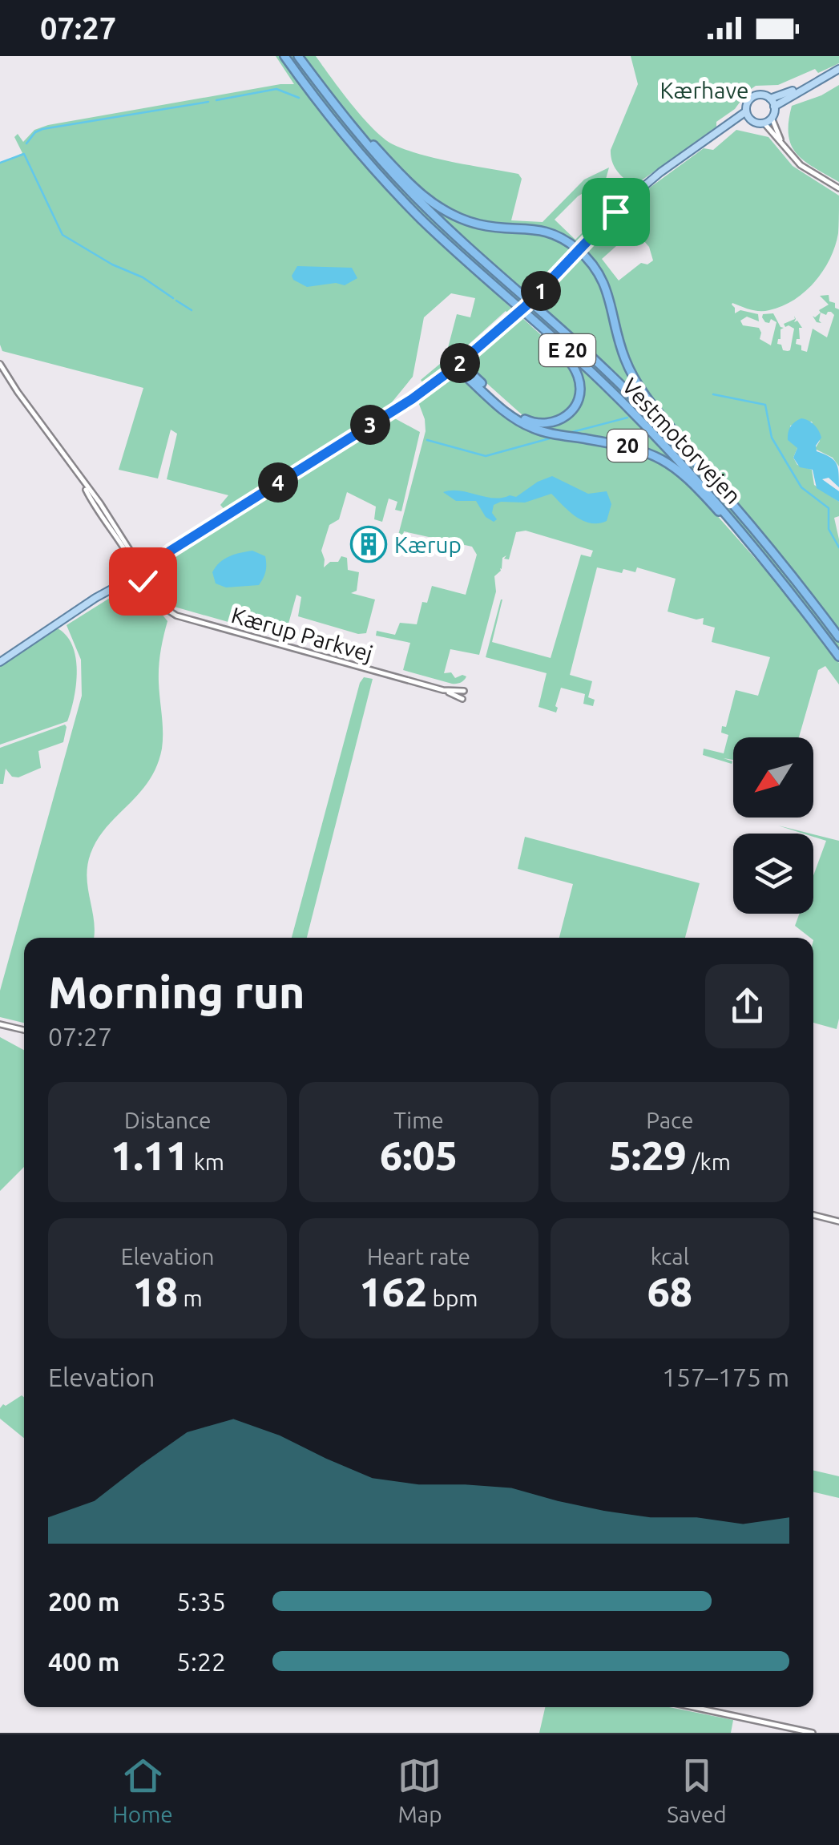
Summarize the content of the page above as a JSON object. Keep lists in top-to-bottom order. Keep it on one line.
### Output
{"streets":{"highway":["E 20","Vestmotorvejen","20"],"street":["Kærup Parkvej"]},"crossings":[["E 20","Vestmotorvejen"],["E 20","20"],["Vestmotorvejen","20"]],"parks":["Kærhave"],"places":{"building":["Kærup"]},"north":"bottom left","page":{"status":"07:27","pins":["1","2","3","4"],"heading":["Morning run","07:27"],"stats":[["Distance","1.11 km"],["Time","6:05"],["Pace","5:29 /km"],["Elevation","18 m"],["Heart rate","162 bpm"],["kcal","68"]],"chart":["Elevation","157–175 m"],"list":[{"name":"200 m","note":"5:35"},{"name":"400 m","note":"5:22"}],"tabs":["Home","Map","Saved"]}}
